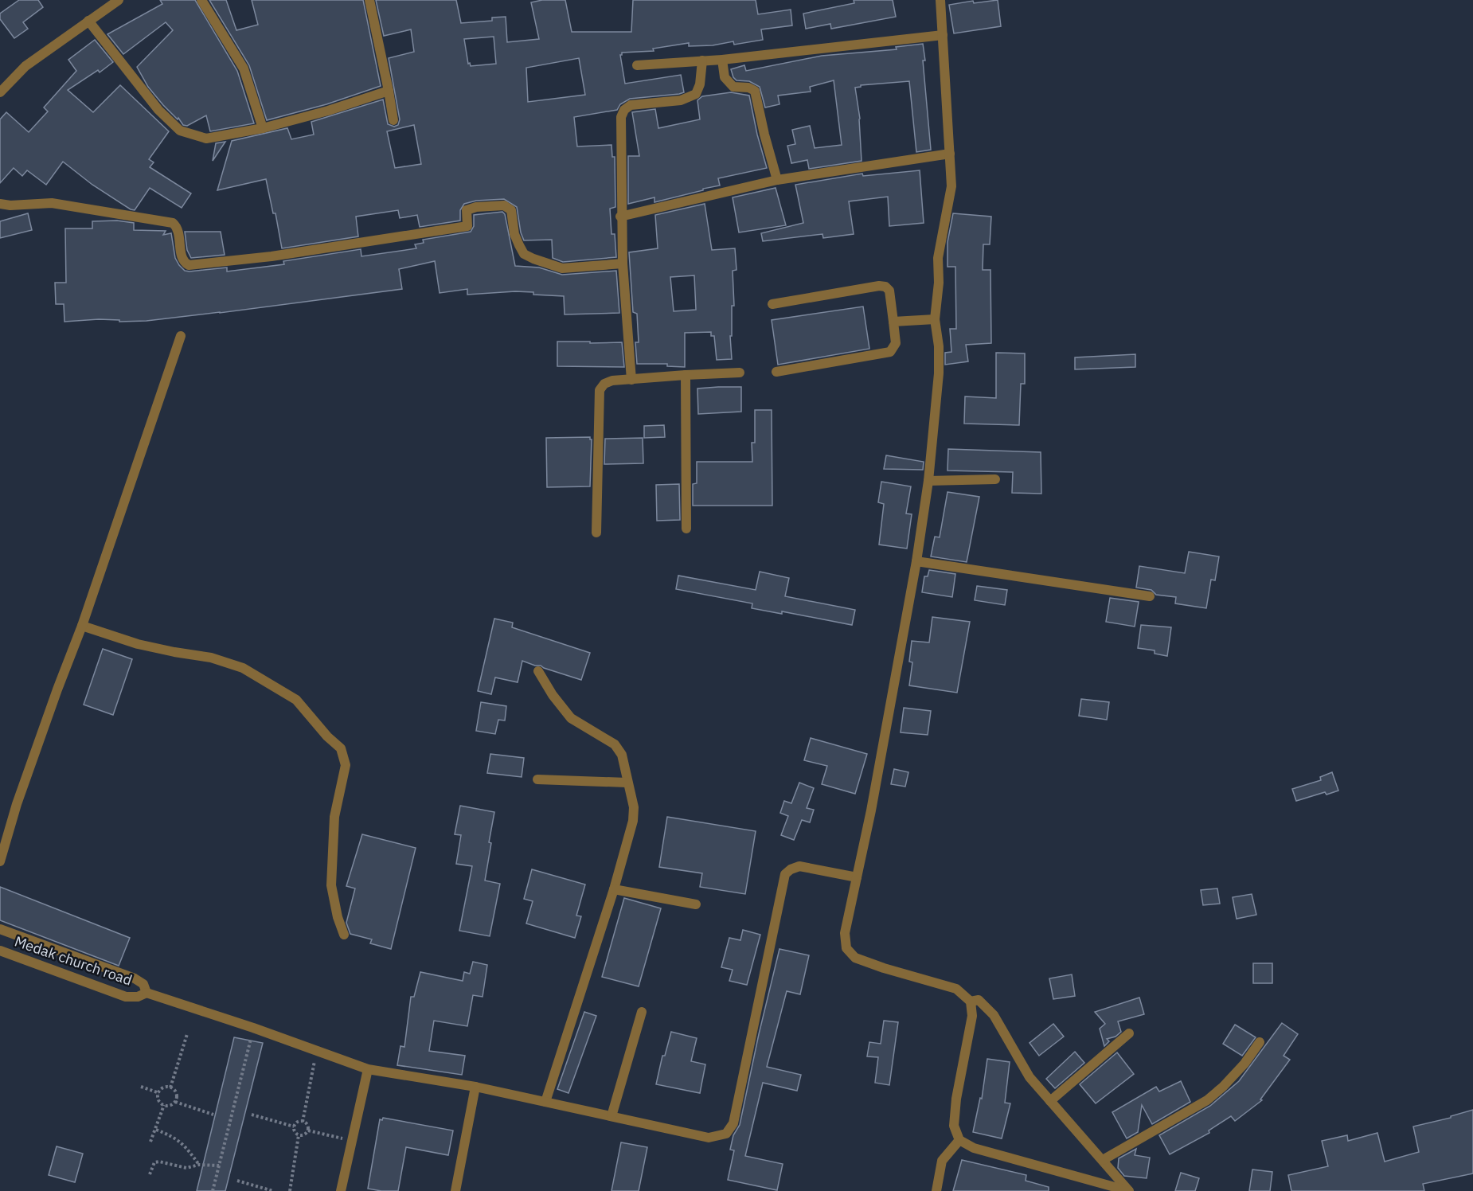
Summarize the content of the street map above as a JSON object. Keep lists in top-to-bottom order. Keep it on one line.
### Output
{"streets":{"street":["Medak church road"]}}
